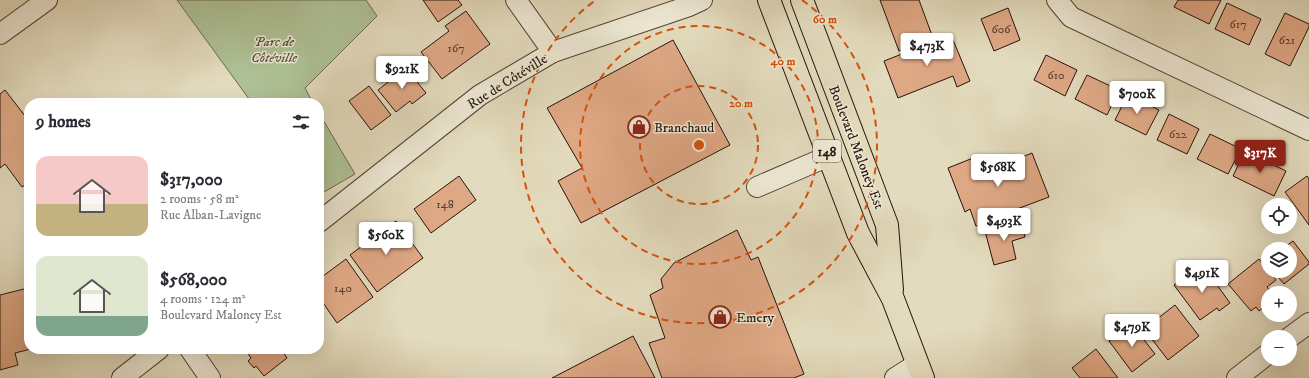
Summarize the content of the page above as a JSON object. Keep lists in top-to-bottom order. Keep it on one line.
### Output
{"streets":{"main road":["Boulevard Maloney Est","148"],"street":["Rue de Côtéville"]},"parks":["Parc de Côtéville"],"places":{"shop":["Branchaud","Emery"]},"house_numbers":["617","606","621","167","610","622","148","140"],"page":{"price":["$473K","$921K","$700K","$317K","$568K","$493K","$560K","$491K","$479K"],"heading":"9 homes","list":[{"name":"$317,000","note":"2 rooms · 58 m² · Rue Alban-Lavigne"},{"name":"$568,000","note":"4 rooms · 124 m² · Boulevard Maloney Est"}],"map_buttons":["+","−"]},"rings":["60 m","40 m","20 m"]}
